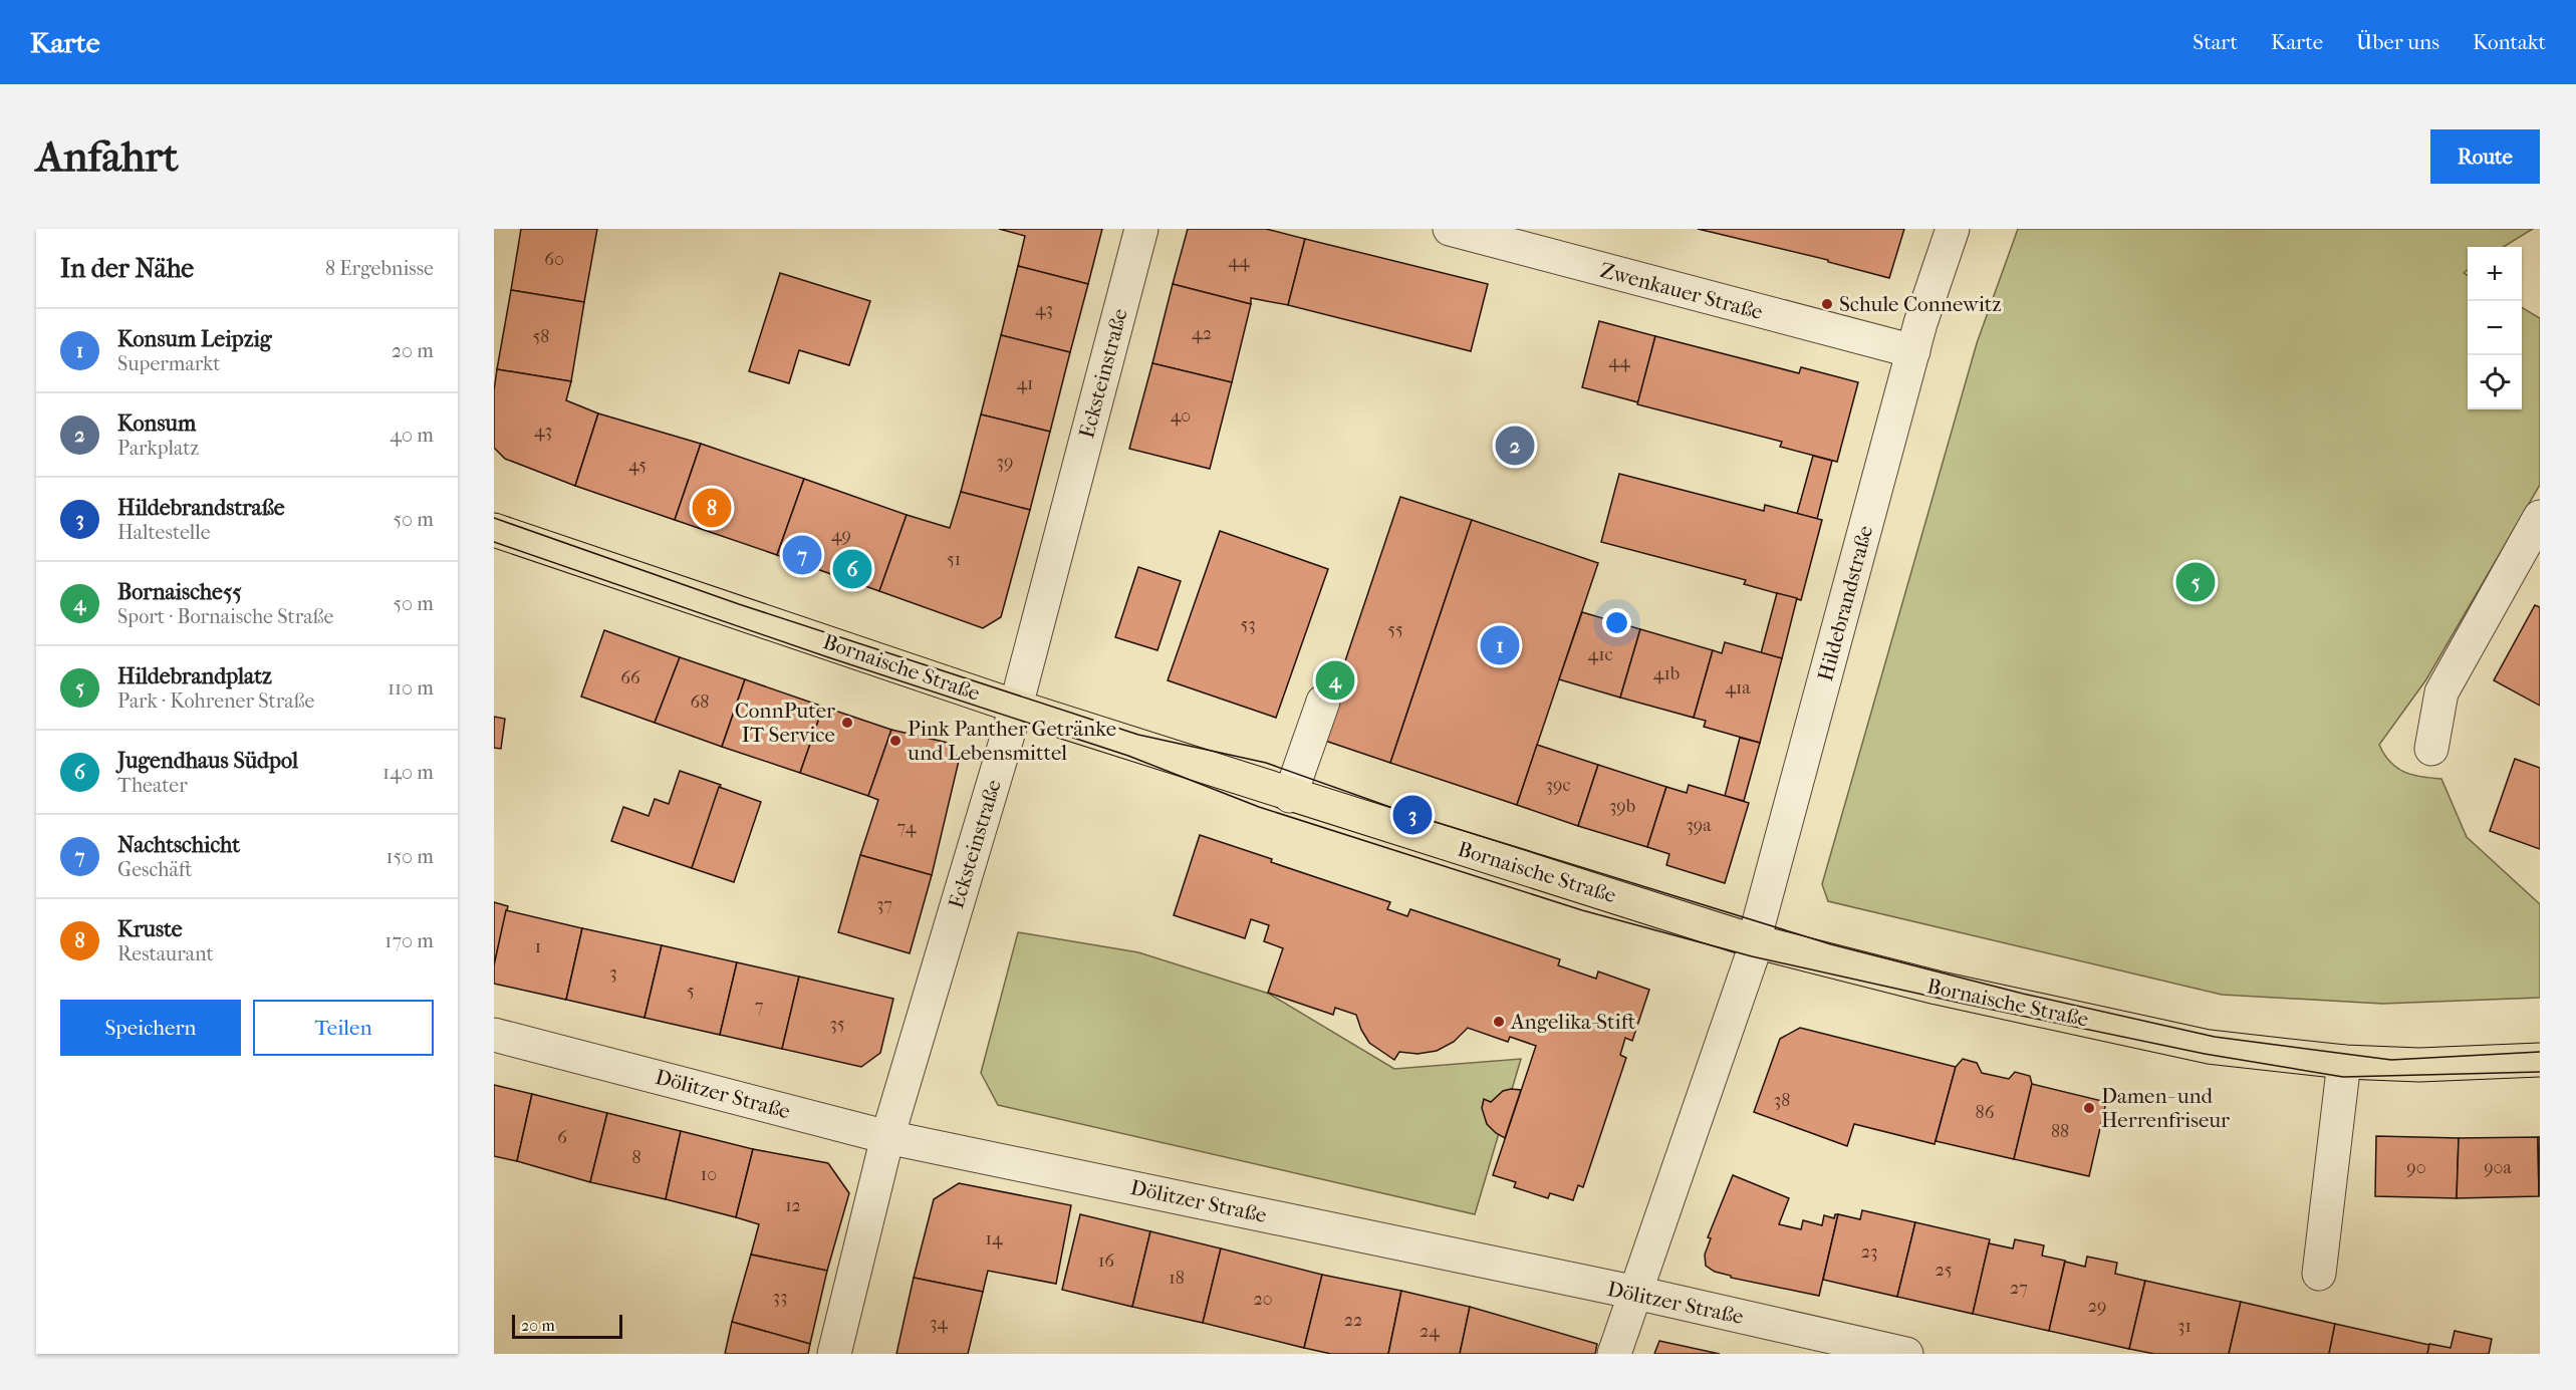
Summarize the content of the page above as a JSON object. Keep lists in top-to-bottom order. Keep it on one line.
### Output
{"streets":{"main road":["Bornaische Straße"],"street":["Zwenkauer Straße","Ecksteinstraße","Hildebrandstraße","Dölitzer Straße"]},"crossings":[["Zwenkauer Straße","Hildebrandstraße"],["Ecksteinstraße","Bornaische Straße"],["Ecksteinstraße","Dölitzer Straße"],["Hildebrandstraße","Bornaische Straße"],["Hildebrandstraße","Dölitzer Straße"]],"places":["Schule Connewitz","ConnPuter IT Service","Pink Panther Getränke und Lebensmittel","Angelika-Stift","Damen- und Herrenfriseur"],"house_numbers":["60","44","43","42","58","44","41","40","43","39","45","49","51","53","55","41c","41b","66","41a","68","39c","39b","39a","74","37","1","3","5","7","35","38","86","88","6","8","90","90a","10","12","14","23","16","25","18","27","33","20","29","22","34","31","24"],"scale_bar":"20 m","page":{"header":"Karte","nav":["Start","Karte","Über uns","Kontakt"],"buttons":["Route",["Speichern","Teilen"]],"title":"Anfahrt","heading":["In der Nähe","8 Ergebnisse"],"map_buttons":["+","−"],"list":[{"mark":"1","name":"Konsum Leipzig","note":"Supermarkt","value":"20 m"},{"mark":"2","name":"Konsum","note":"Parkplatz","value":"40 m"},{"mark":"3","name":"Hildebrandstraße","note":"Haltestelle","value":"50 m"},{"mark":"4","name":"Bornaische55","note":"Sport · Bornaische Straße","value":"50 m"},{"mark":"5","name":"Hildebrandplatz","note":"Park · Kohrener Straße","value":"110 m"},{"mark":"6","name":"Jugendhaus Südpol","note":"Theater","value":"140 m"},{"mark":"7","name":"Nachtschicht","note":"Geschäft","value":"150 m"},{"mark":"8","name":"Kruste","note":"Restaurant","value":"170 m"}],"pins":["2","8","7","6","5","1","4","3"],"scale":"20 m"}}
